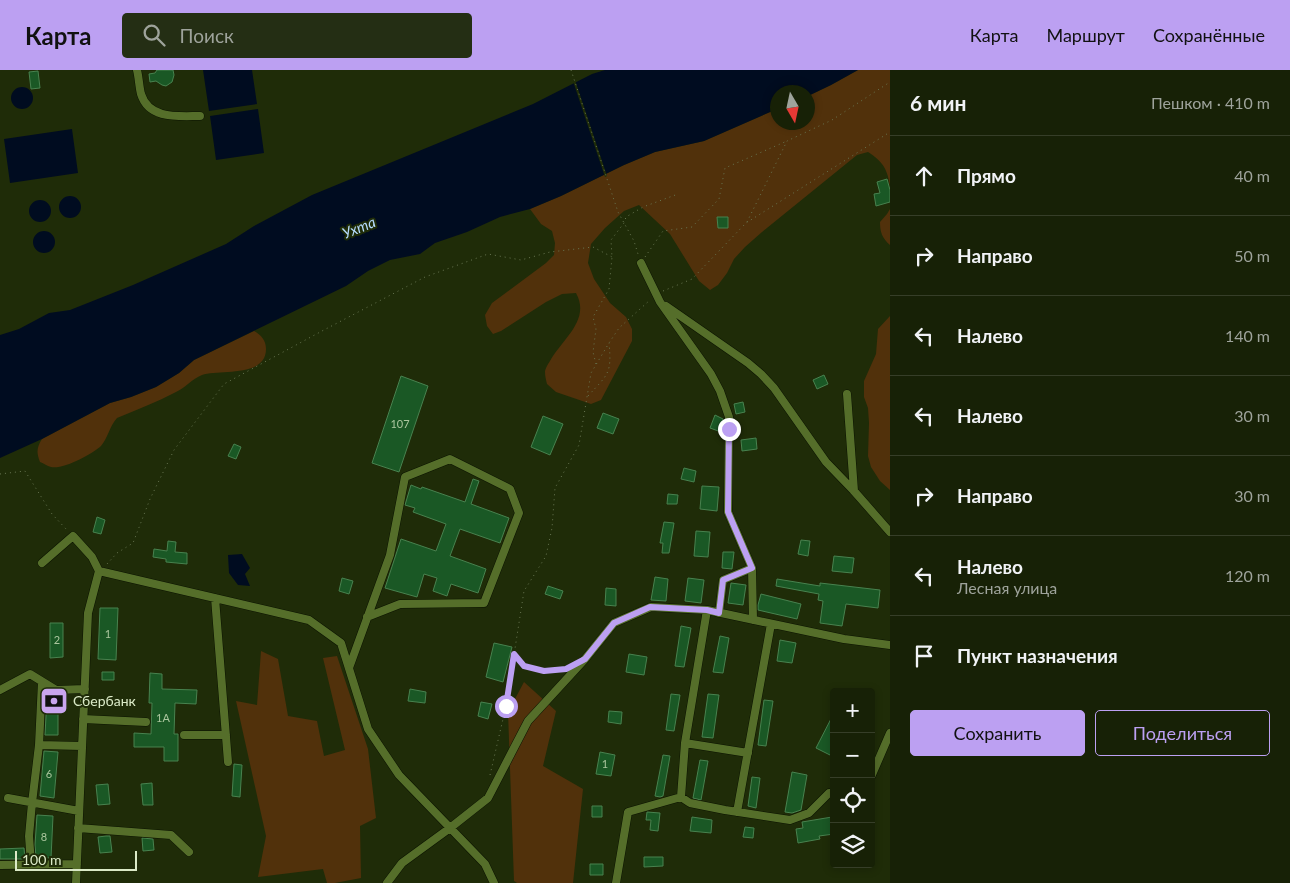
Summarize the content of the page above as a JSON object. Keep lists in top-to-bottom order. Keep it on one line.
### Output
{"water":["Ухта"],"places":{"bank":["Сбербанк"]},"house_numbers":["107","1","2","1А","1","6","8"],"scale_bar":"100 m","north":"bottom","page":{"header":"Карта","search":"Поиск","nav":["Карта","Маршрут","Сохранённые"],"heading":["6 мин","Пешком · 410 m"],"list":[["Прямо","40 m"],["Направо","50 m"],["Налево","140 m"],["Налево","30 m"],["Направо","30 m"],["Налево","Лесная улица","120 m"],"Пункт назначения"],"map_buttons":["+","−"],"buttons":["Сохранить","Поделиться"],"scale":"100 m"}}
